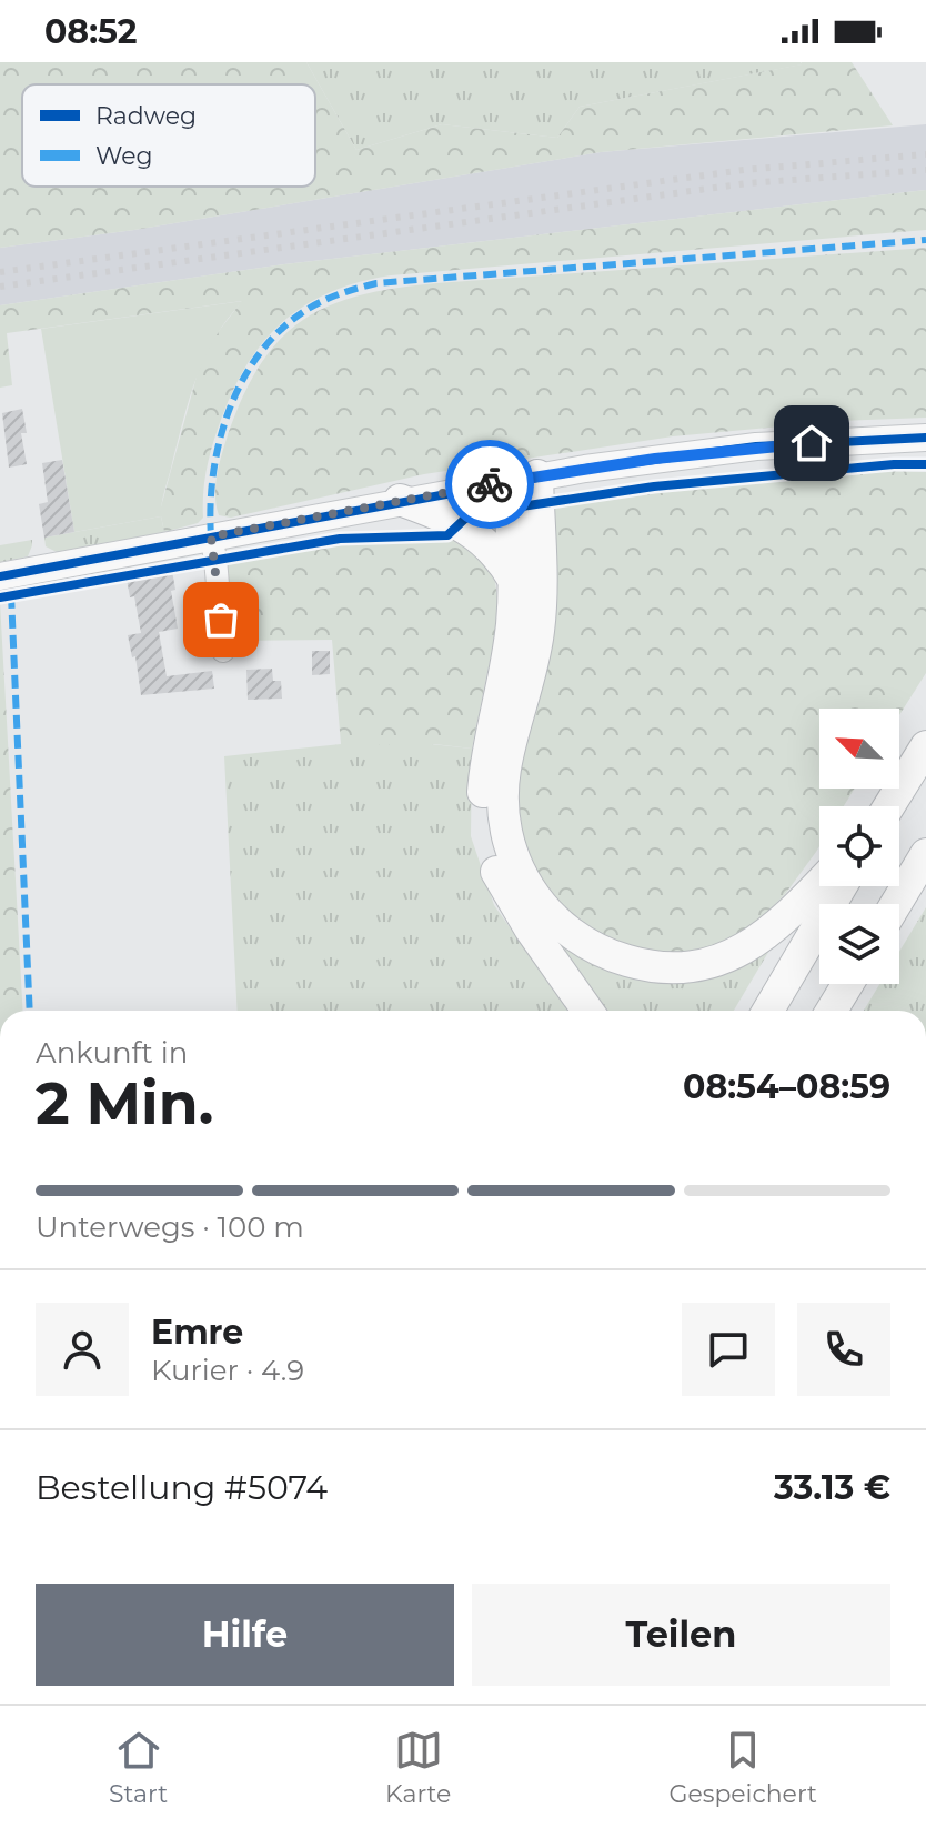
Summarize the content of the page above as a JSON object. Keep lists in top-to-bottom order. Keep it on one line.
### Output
{"legend":["Radweg","Weg"],"north":"top left","page":{"status":"08:52","heading":["2 Min.","Ankunft in","08:54–08:59"],"panel":["Emre","Kurier · 4.9","Bestellung #5074","33.13 €"],"bar":"Unterwegs · 100 m","buttons":["Hilfe","Teilen"],"tabs":["Start","Karte","Gespeichert"]}}
